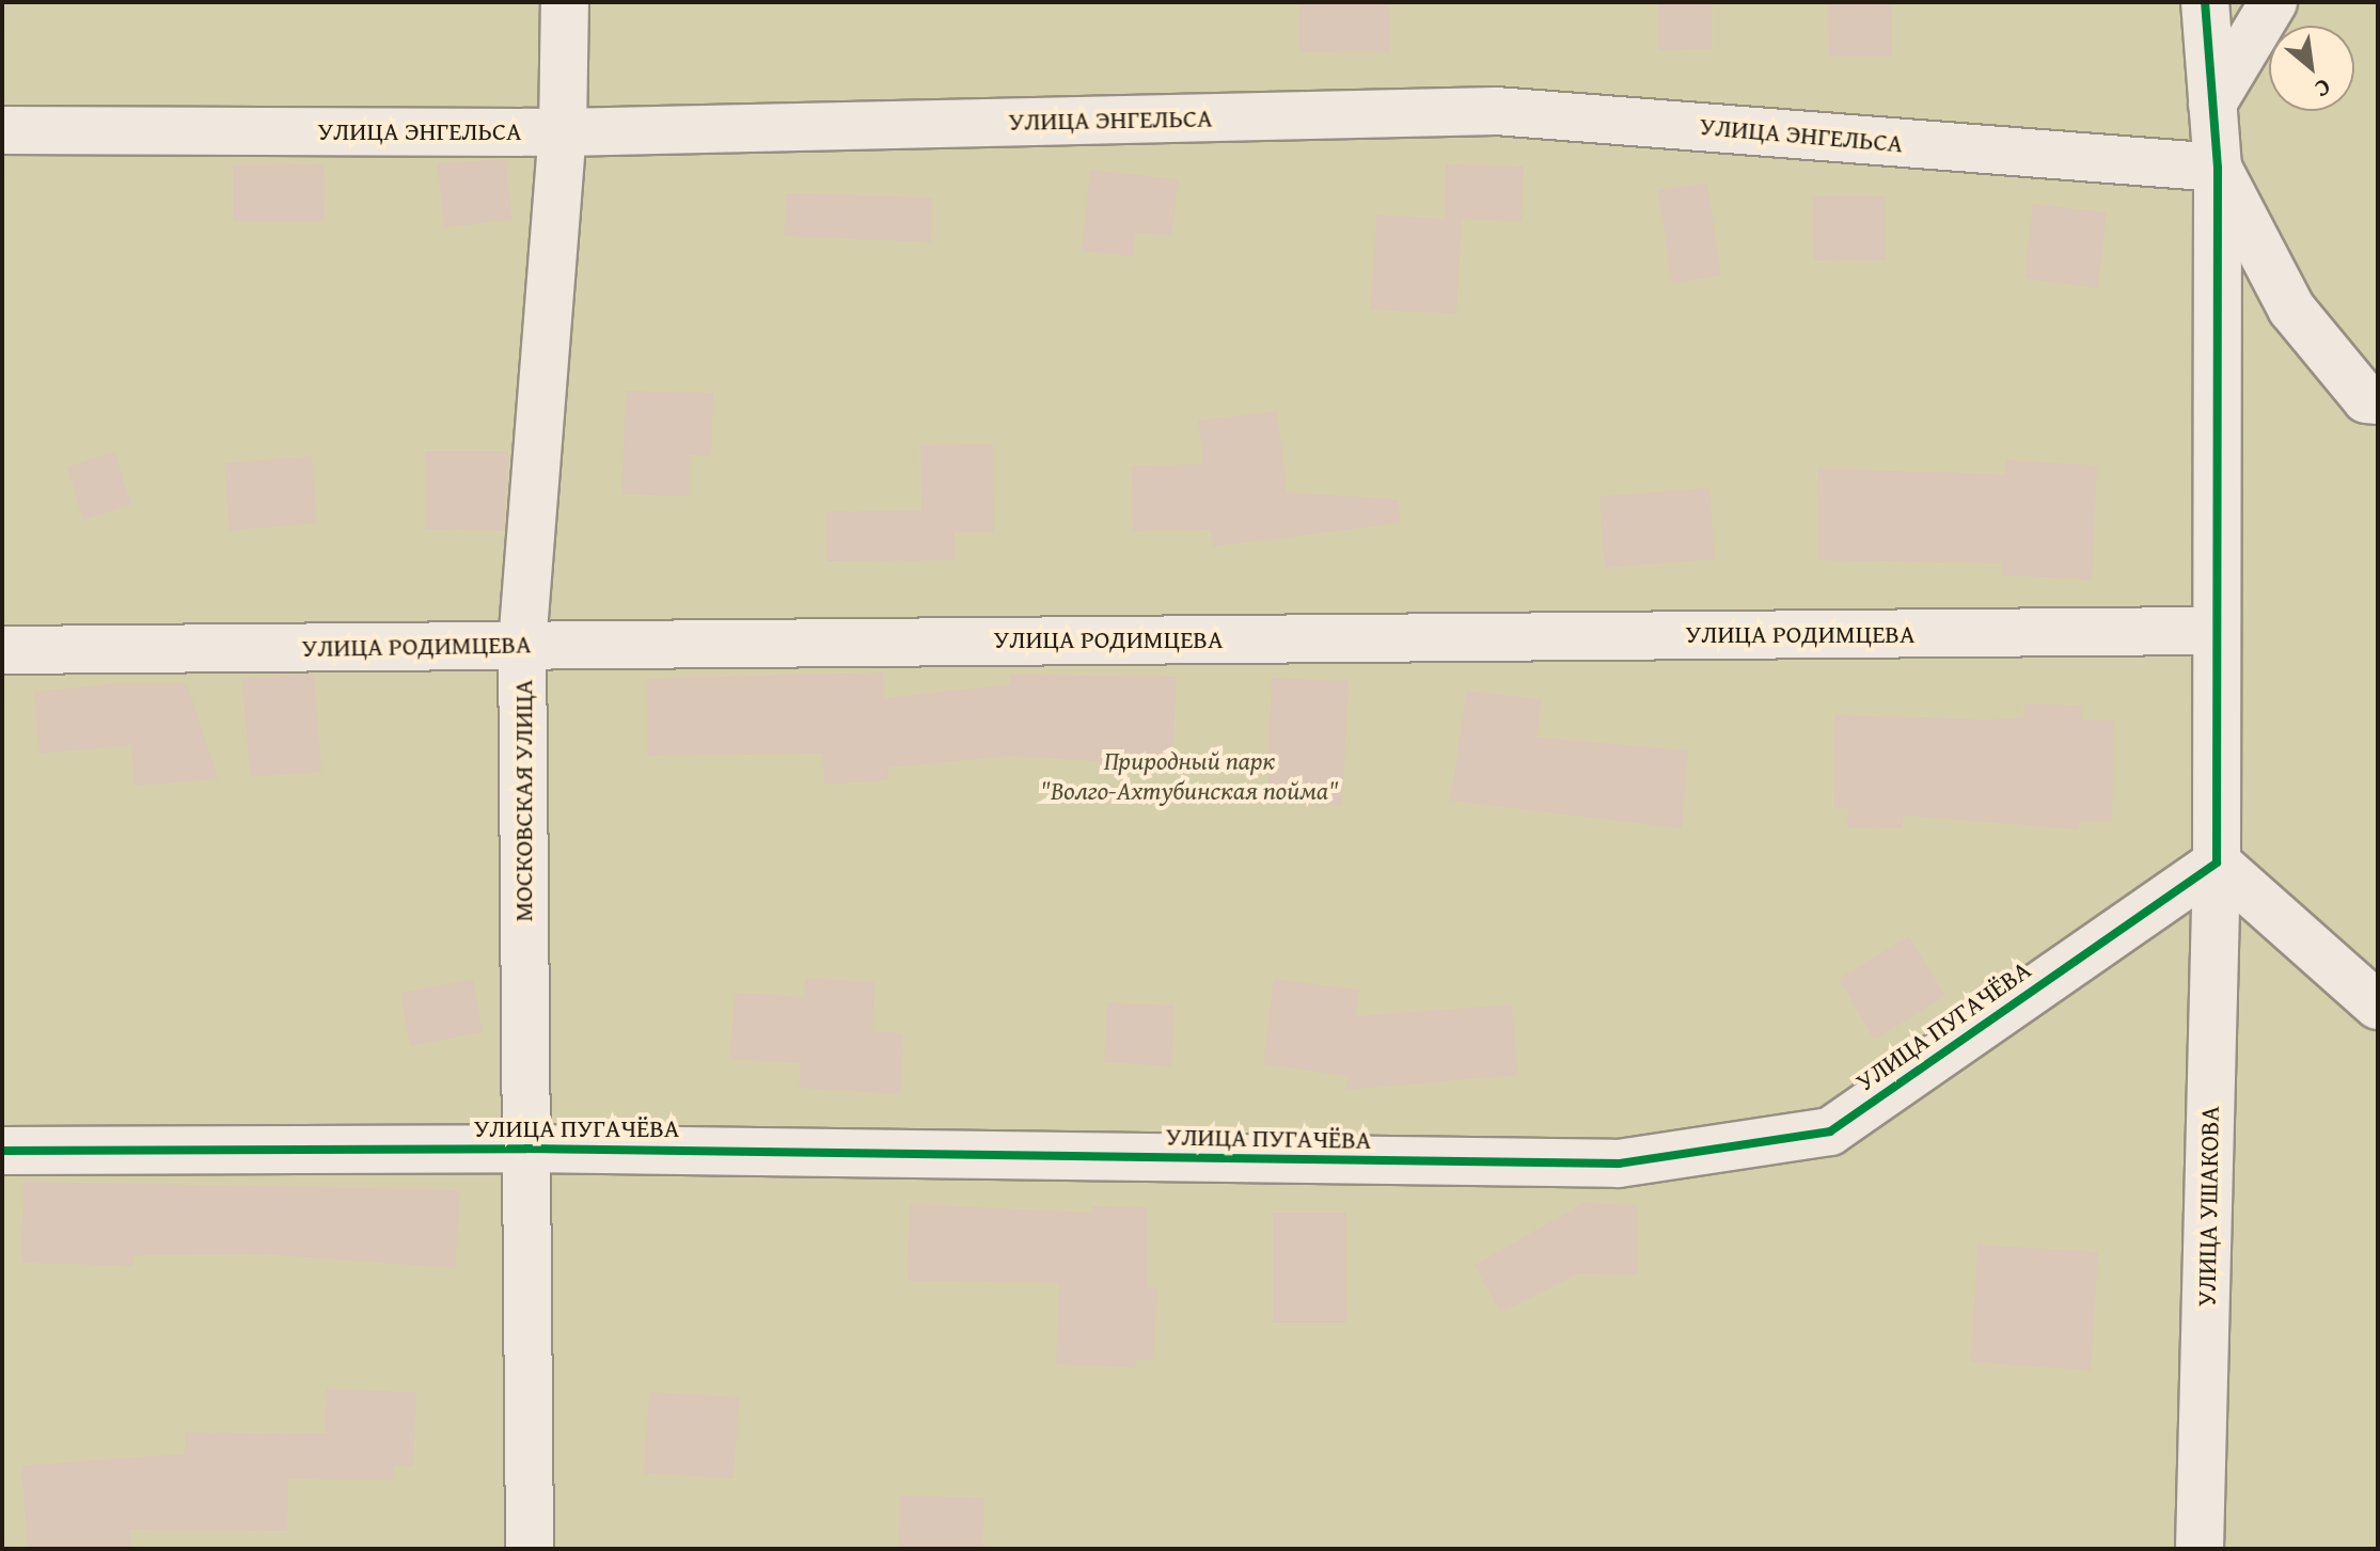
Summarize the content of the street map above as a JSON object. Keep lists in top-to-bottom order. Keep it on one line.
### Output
{"streets":{"street":["УЛИЦА ЭНГЕЛЬСА","УЛИЦА РОДИМЦЕВА","МОСКОВСКАЯ УЛИЦА","УЛИЦА ПУГАЧЁВА","УЛИЦА УШАКОВА"]},"crossings":[["УЛИЦА ЭНГЕЛЬСА","МОСКОВСКАЯ УЛИЦА"],["УЛИЦА РОДИМЦЕВА","МОСКОВСКАЯ УЛИЦА"],["МОСКОВСКАЯ УЛИЦА","УЛИЦА ПУГАЧЁВА"],["УЛИЦА ПУГАЧЁВА","УЛИЦА УШАКОВА"]],"parks":["Природный парк \"Волго-Ахтубинская пойма\""],"north":"bottom right"}
